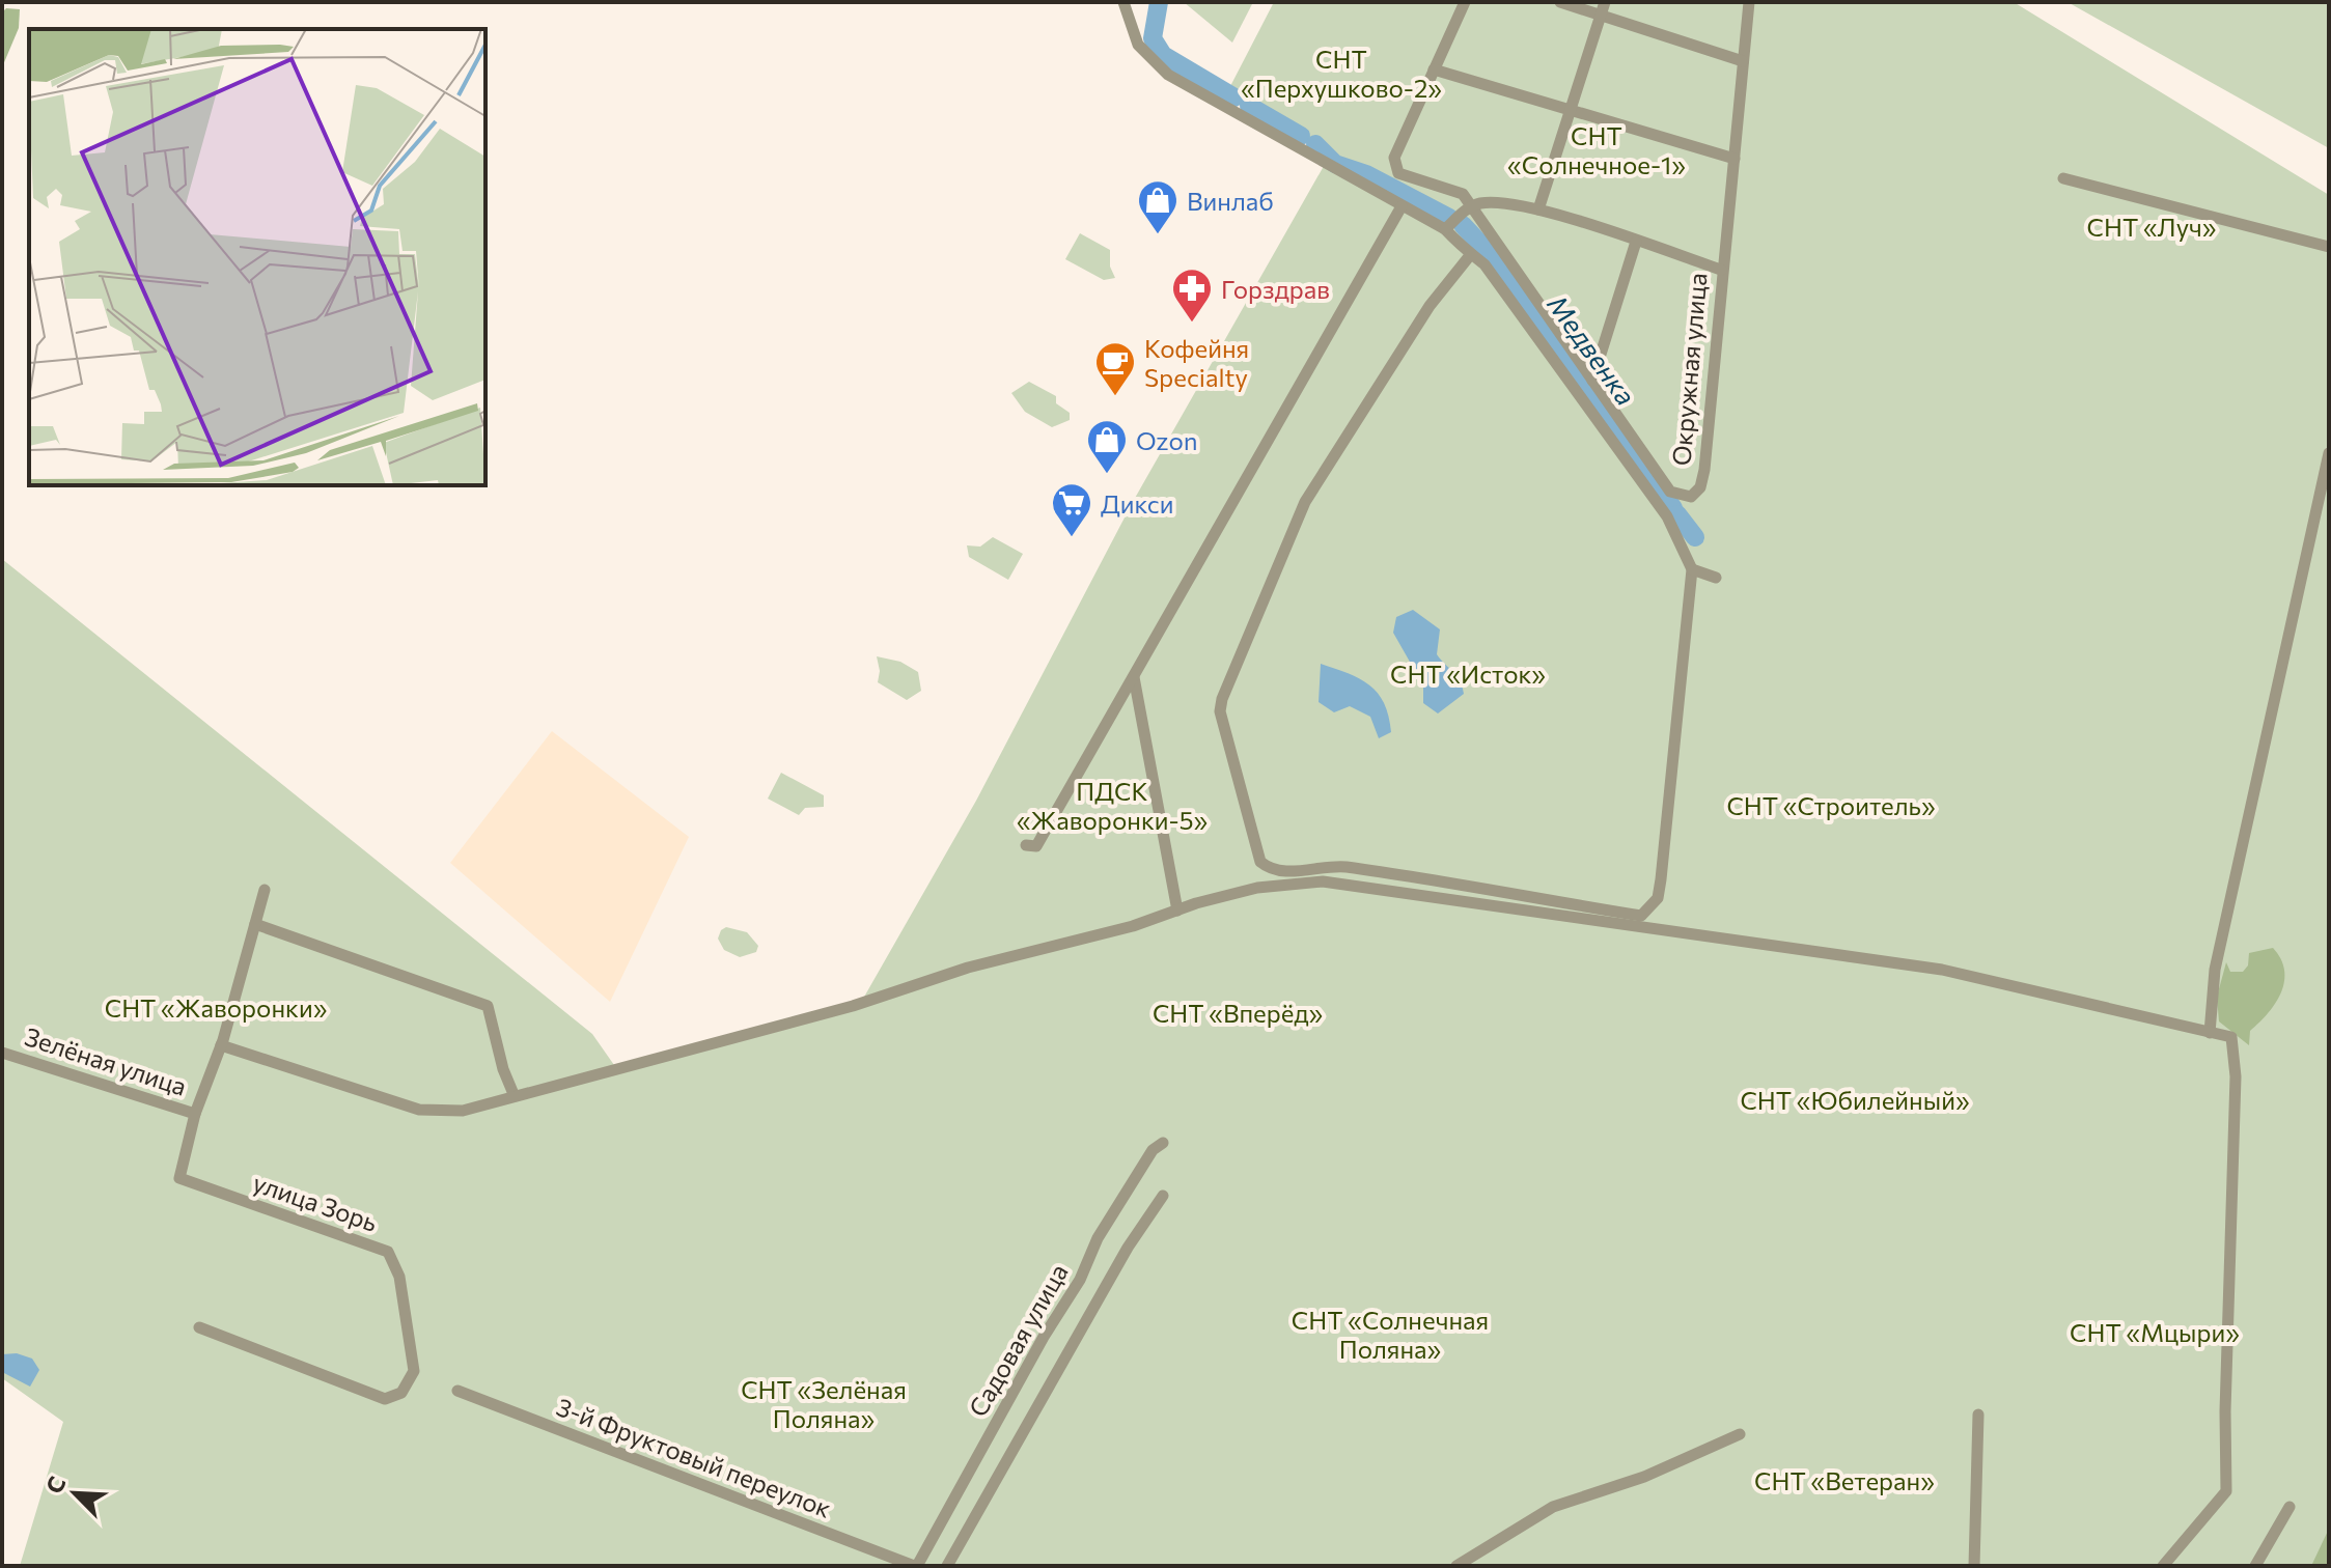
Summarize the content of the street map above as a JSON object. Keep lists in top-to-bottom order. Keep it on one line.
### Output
{"streets":{"street":["Окружная улица","Зелёная улица","улица Зорь","Садовая улица","3-й Фруктовый переулок"]},"crossings":[["Зелёная улица","улица Зорь"],["Садовая улица","3-й Фруктовый переулок"]],"water":["Медвенка"],"parks":["СНТ «Перхушково-2»","СНТ «Солнечное-1»","СНТ «Луч»","СНТ «Исток»","ПДСК «Жаворонки-5»","СНТ «Строитель»","СНТ «Жаворонки»","СНТ «Вперёд»","СНТ «Юбилейный»","СНТ «Солнечная Поляна»","СНТ «Мцыри»","СНТ «Зелёная Поляна»","СНТ «Ветеран»"],"places":{"shop":["Винлаб","Ozon"],"pharmacy":["Горздрав"],"cafe":["Кофейня Specialty"],"supermarket":["Дикси"]},"north":"top left"}
